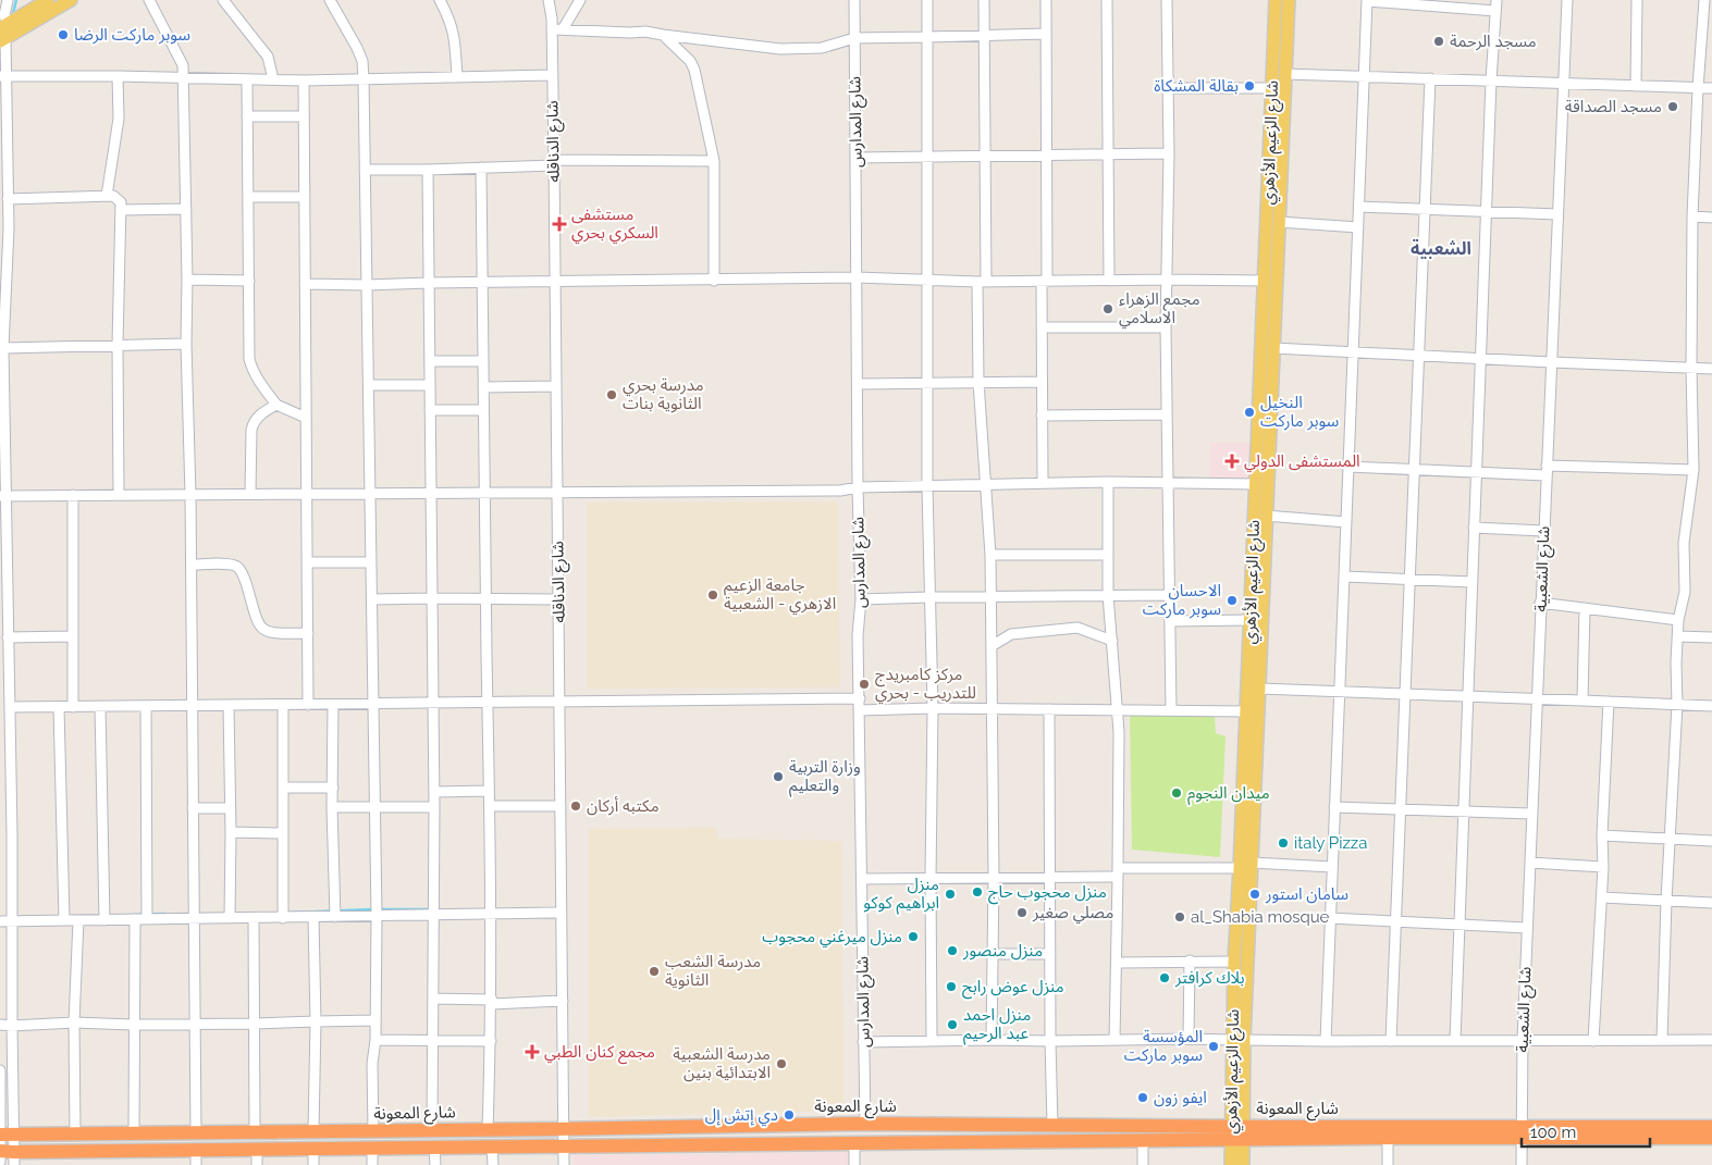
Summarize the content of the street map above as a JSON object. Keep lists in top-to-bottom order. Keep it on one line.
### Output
{"streets":{"highway":["شارع المعونة"],"main road":["شارع الزعيم الأزهري"],"street":["شارع المدارس","شارع الدناقله","شارع الشعبية"]},"crossings":[["شارع المدارس","شارع المعونة"],["شارع الدناقله","شارع المعونة"],["شارع الزعيم الأزهري","شارع المعونة"],["شارع الشعبية","شارع المعونة"]],"districts":["الشعبية"],"places":{"other":["سوبر ماركت الرضا","مسجد الرحمة","بقالة المشكاة","مسجد الصداقة","مجمع الزهراء الاسلامي","مدرسة بحري الثانوية بنات","النخيل سوبر ماركت","جامعة الزعيم الازهري - الشعبية","الاحسان سوبر ماركت","مركز كامبريدج للتدريب - بحري","وزارة التربية والتعليم","ميدان النجوم","مكتبه أركان","italy Pizza","منزل محجوب حاج","منزل ابراهيم كوكو","سامان استور","مصلي صغير","al_Shabia mosque","منزل ميرغني محجوب","منزل منصور","مدرسة الشعب الثانوية","بلاك كرافتر","منزل عوض رابح","منزل احمد عبد الرحيم","المؤسسة سوبر ماركت","مدرسة الشعبية الابتدائية بنين","ايفو زون","دي إتش إل"],"health":["مستشفى السكري بحري","المستشفى الدولي","مجمع كنان الطبي"]},"scale_bar":"100 m"}
